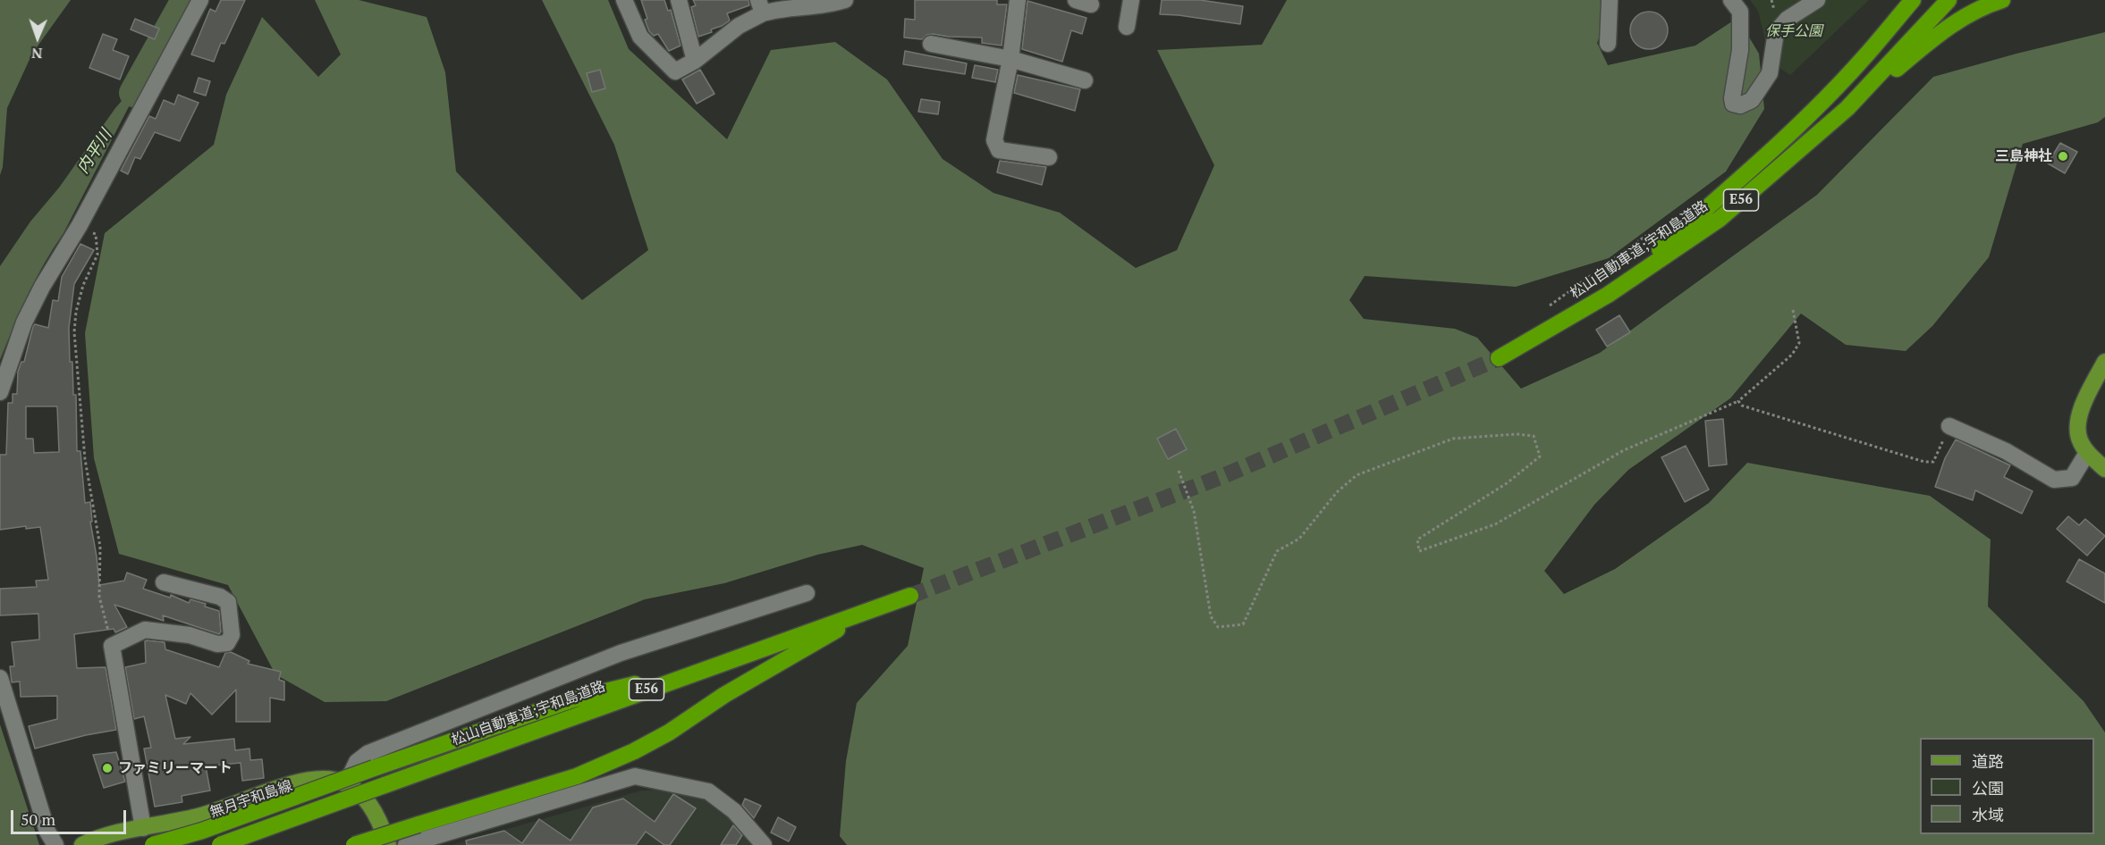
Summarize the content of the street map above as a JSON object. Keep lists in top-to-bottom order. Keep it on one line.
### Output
{"streets":{"highway":["E56","松山自動車道;宇和島道路"],"main road":["無月宇和島線"]},"water":["内平川"],"parks":["保手公園"],"places":["三島神社","ファミリーマート"],"legend":["道路","公園","水域"],"scale_bar":"50 m","north":"bottom"}
